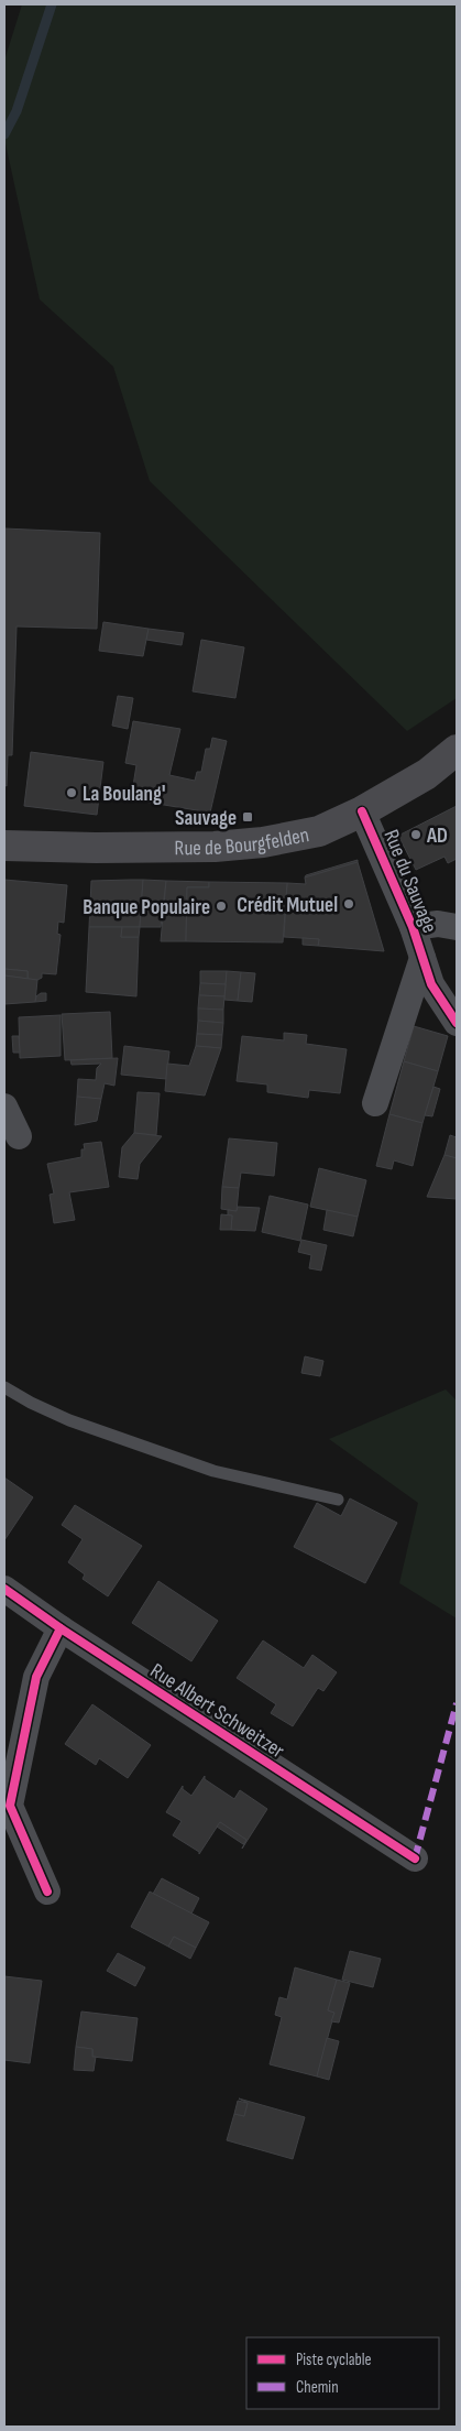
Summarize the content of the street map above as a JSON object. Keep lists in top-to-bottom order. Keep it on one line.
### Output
{"streets":{"main road":["Rue de Bourgfelden"],"street":["Rue du Sauvage","Rue Albert Schweitzer"]},"crossings":[["Rue de Bourgfelden","Rue du Sauvage"]],"places":{"other":["La Boulang'","AD","Crédit Mutuel","Banque Populaire"],"transit":["Sauvage"]},"legend":["Piste cyclable","Chemin"]}
